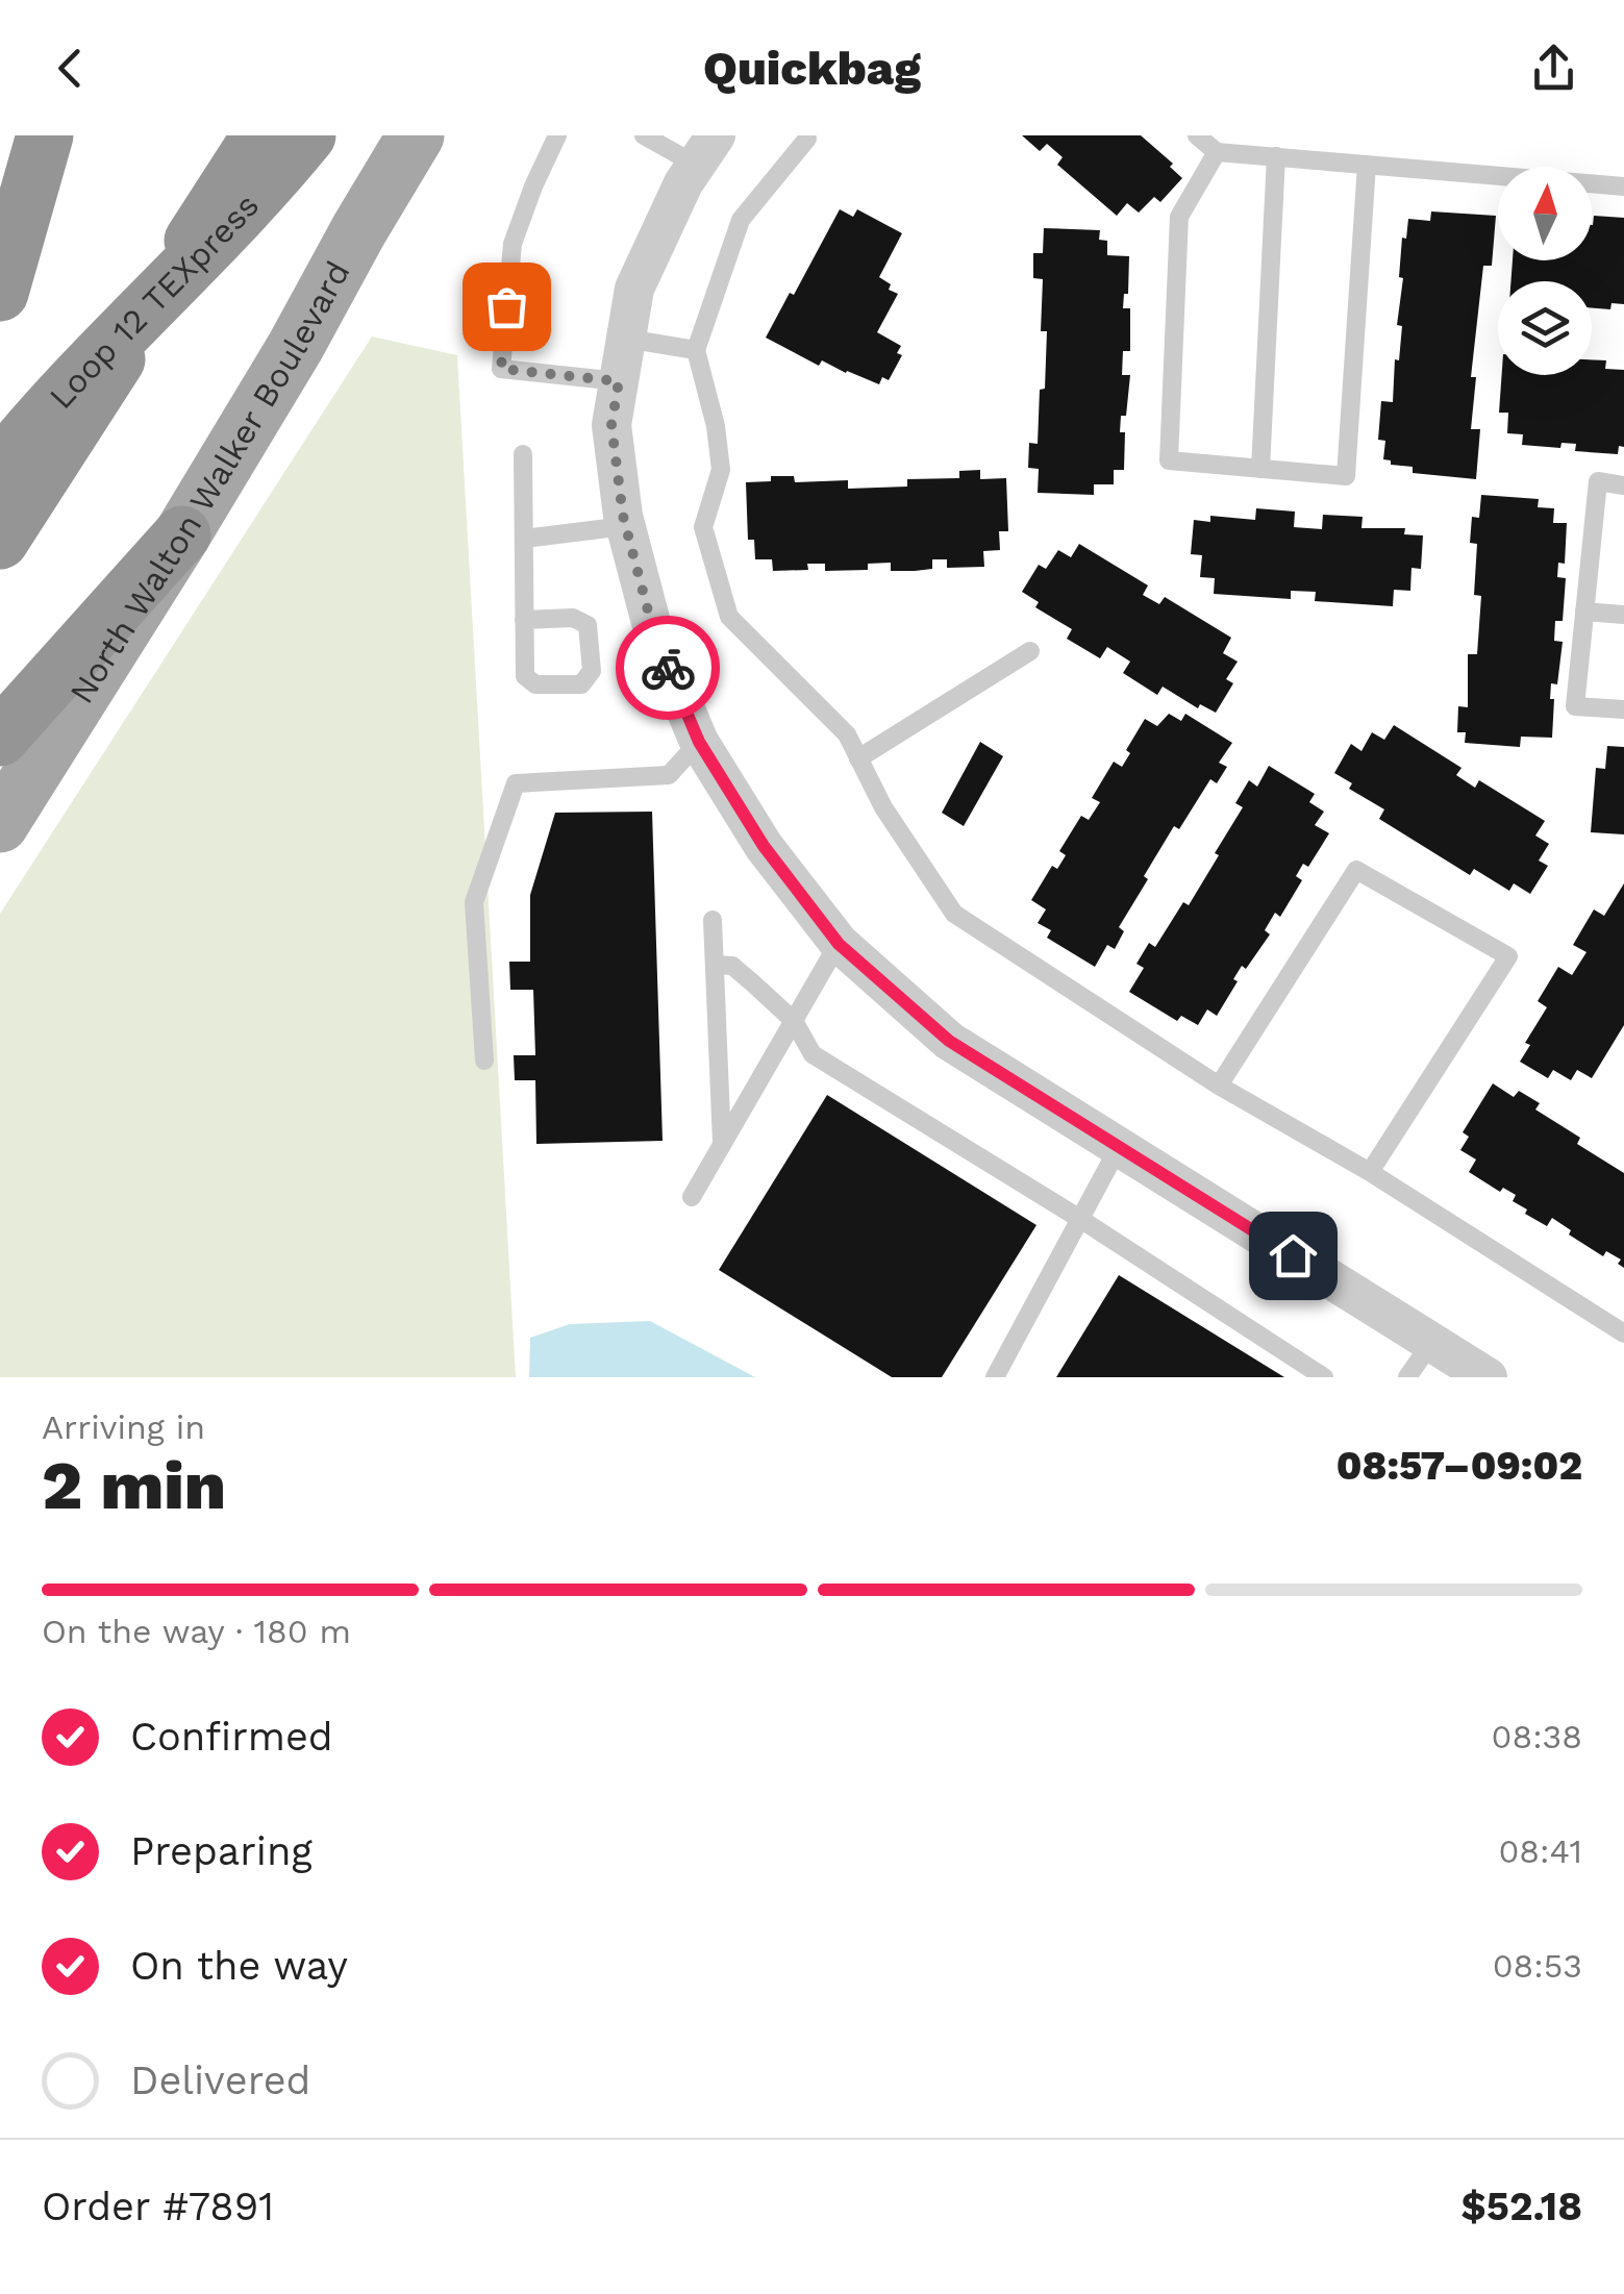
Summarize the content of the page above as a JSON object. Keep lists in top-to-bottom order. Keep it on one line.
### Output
{"streets":{"highway":["Loop 12 TEXpress"],"main road":["North Walton Walker Boulevard"]},"north":"top","page":{"header":"Quickbag","heading":["2 min","Arriving in","08:57–09:02"],"panel":["Order #7891","$52.18"],"bar":"On the way · 180 m","list":[["Confirmed","08:38"],["Preparing","08:41"],["On the way","08:53"],"Delivered"]}}
